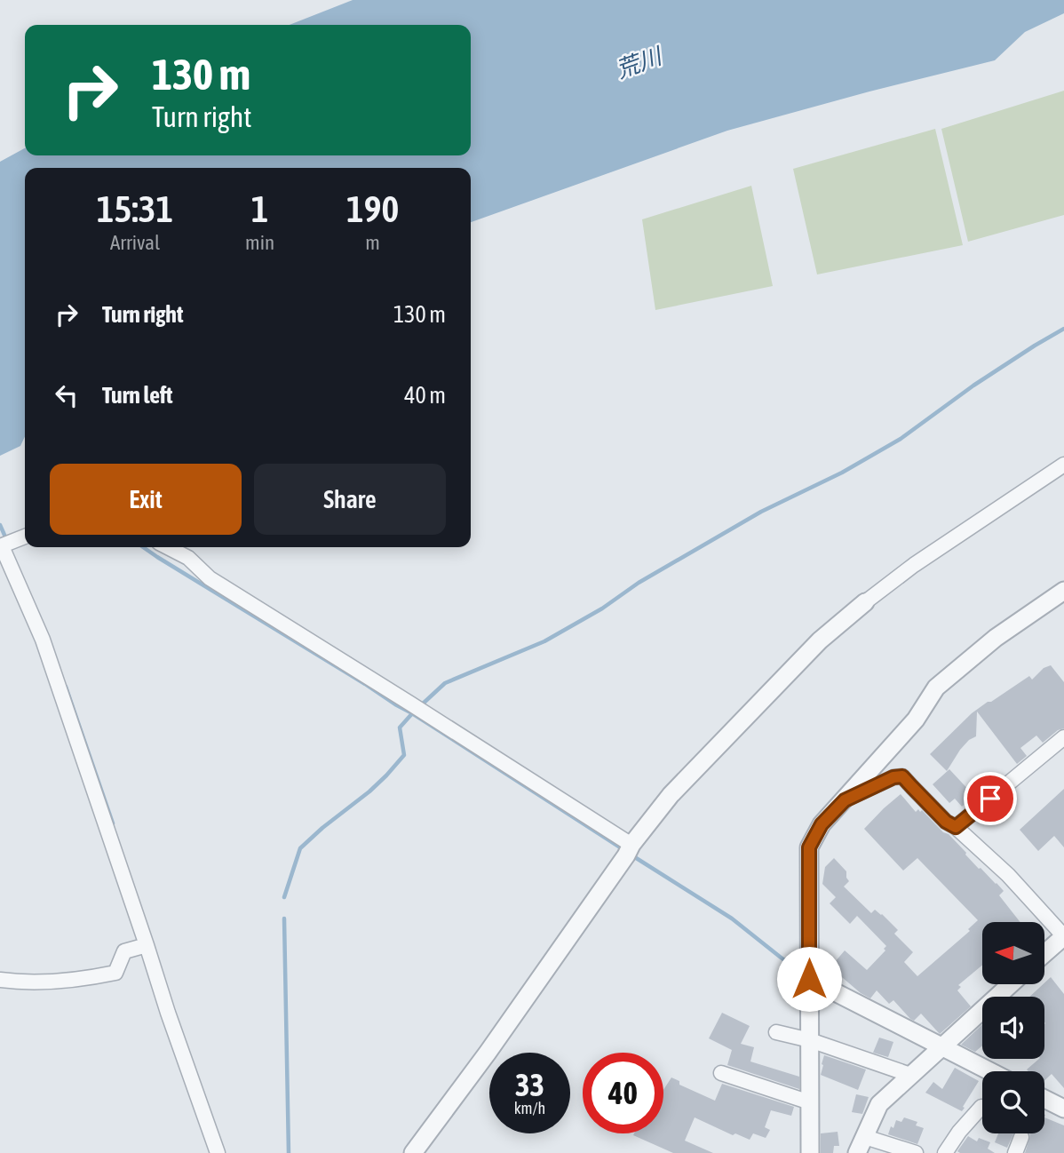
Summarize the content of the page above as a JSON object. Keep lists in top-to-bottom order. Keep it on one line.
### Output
{"water":["荒川"],"north":"left","page":{"turn":["130 m","Turn right"],"eta":["15:31","Arrival","1","min","190","m"],"list":[{"name":"Turn right","value":"130 m"},{"name":"Turn left","value":"40 m"}],"buttons":["Exit","Share"],"speed":"33 km/h","limit":"40"}}
